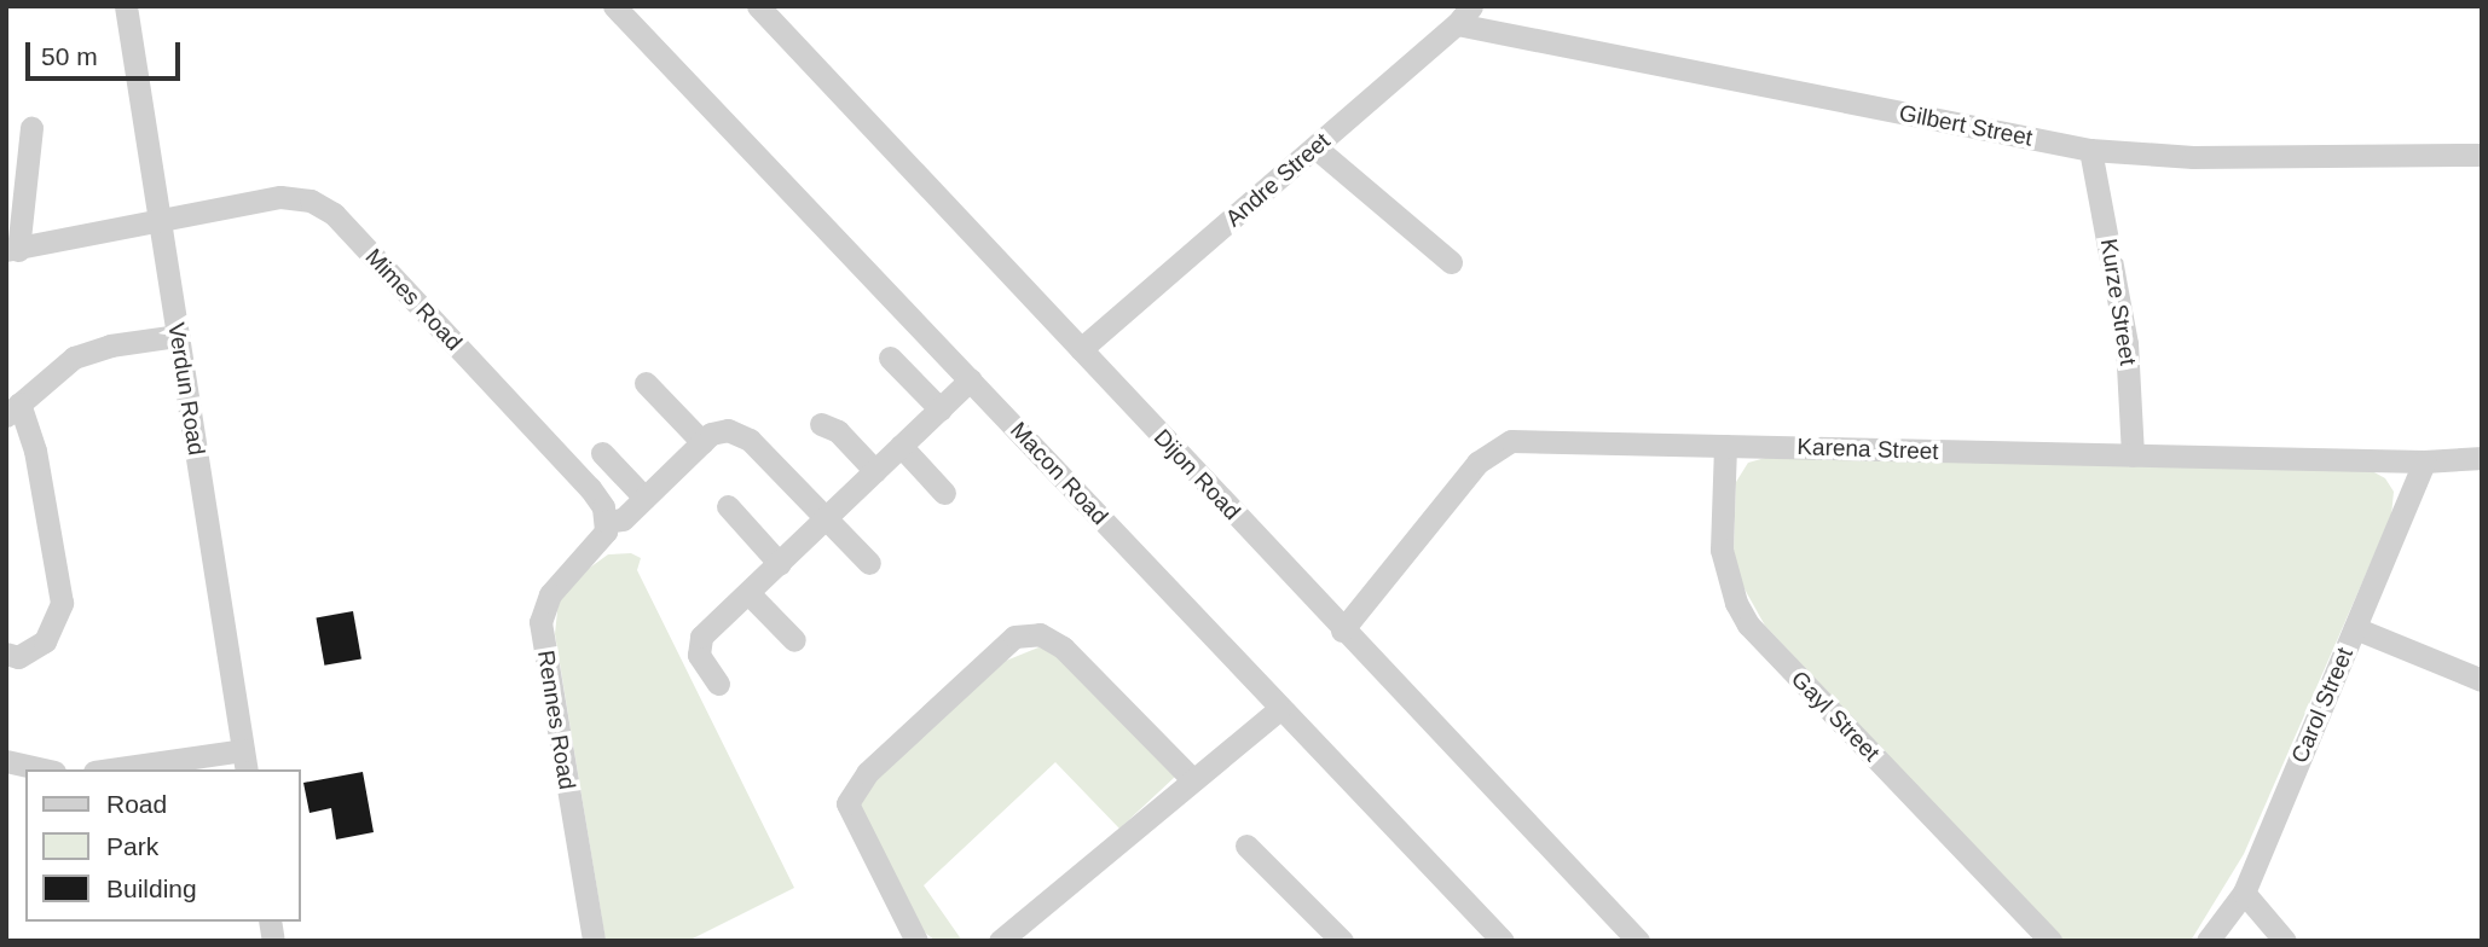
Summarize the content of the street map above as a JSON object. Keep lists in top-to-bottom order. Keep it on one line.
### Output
{"streets":{"street":["Gilbert Street","Andre Street","Mimes Road","Kurze Street","Verdun Road","Karena Street","Macon Road","Dijon Road","Carol Street","Gayl Street","Rennes Road"]},"crossings":[["Gilbert Street","Andre Street"],["Gilbert Street","Kurze Street"],["Andre Street","Dijon Road"],["Mimes Road","Verdun Road"],["Mimes Road","Rennes Road"],["Kurze Street","Karena Street"],["Karena Street","Dijon Road"],["Karena Street","Carol Street"],["Karena Street","Gayl Street"]],"legend":["Road","Park","Building"],"scale_bar":"50 m"}
